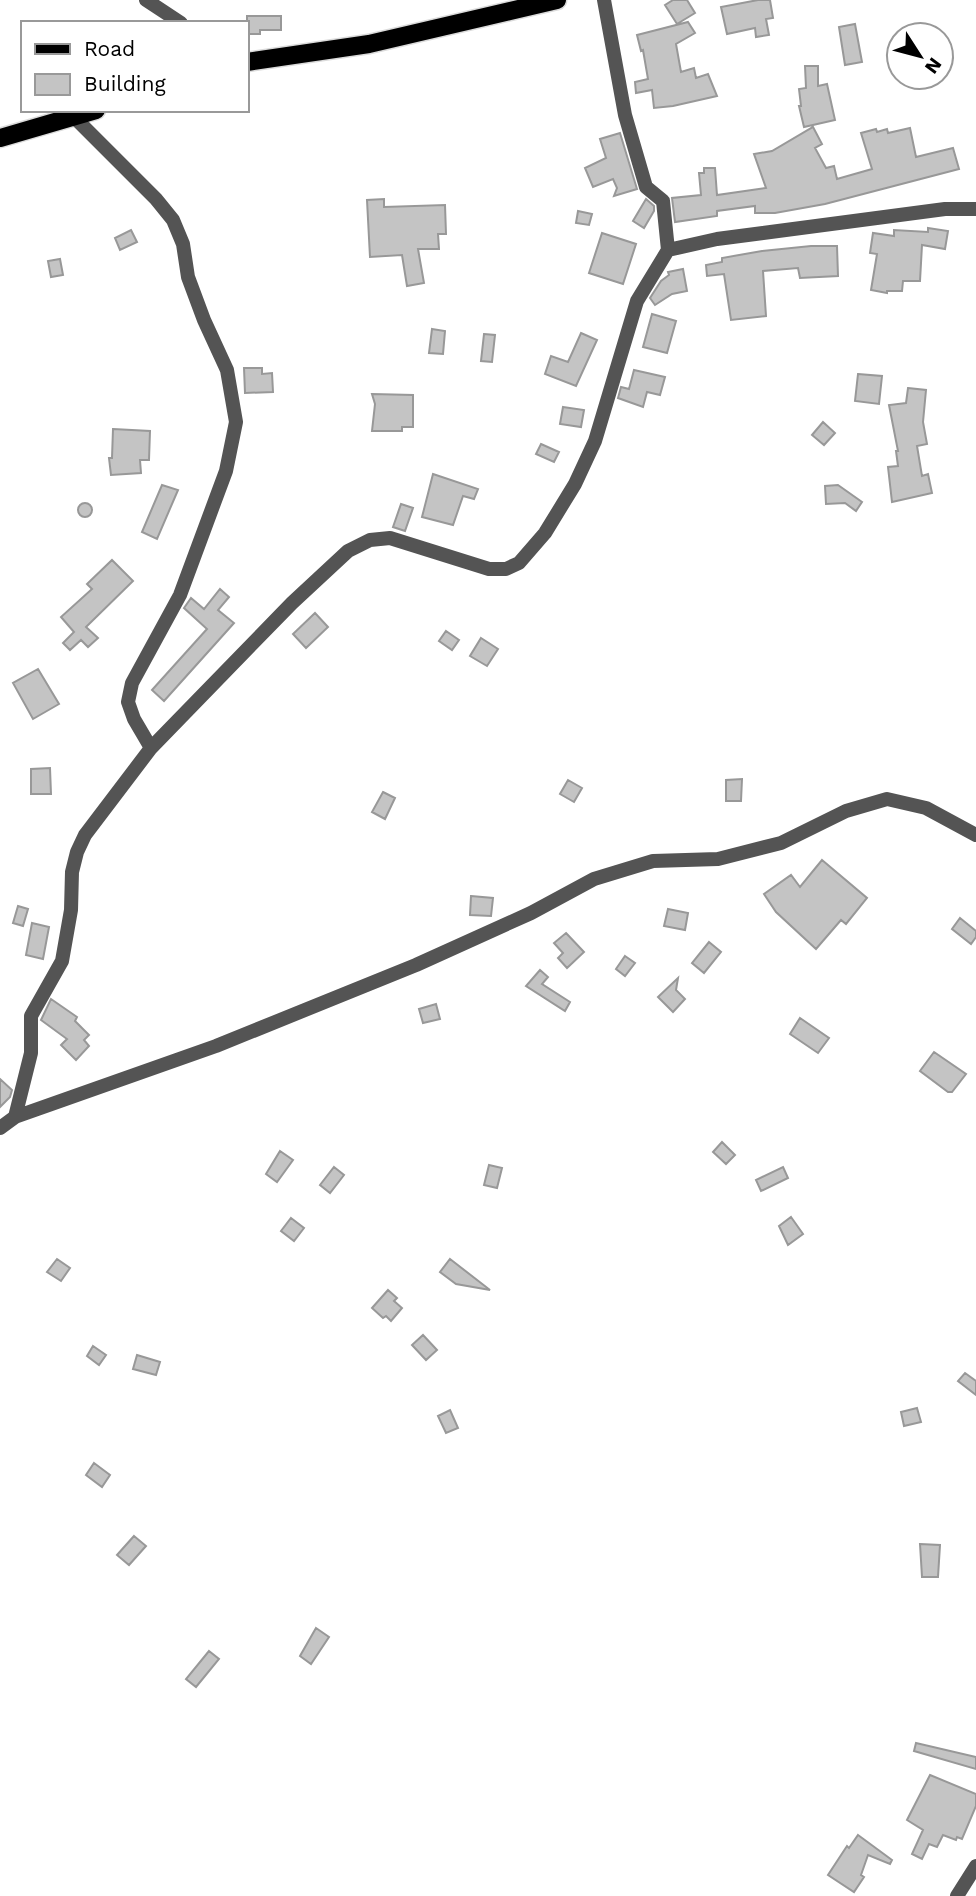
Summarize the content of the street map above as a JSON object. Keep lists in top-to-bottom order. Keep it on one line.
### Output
{"legend":["Road","Building"],"north":"bottom right"}
